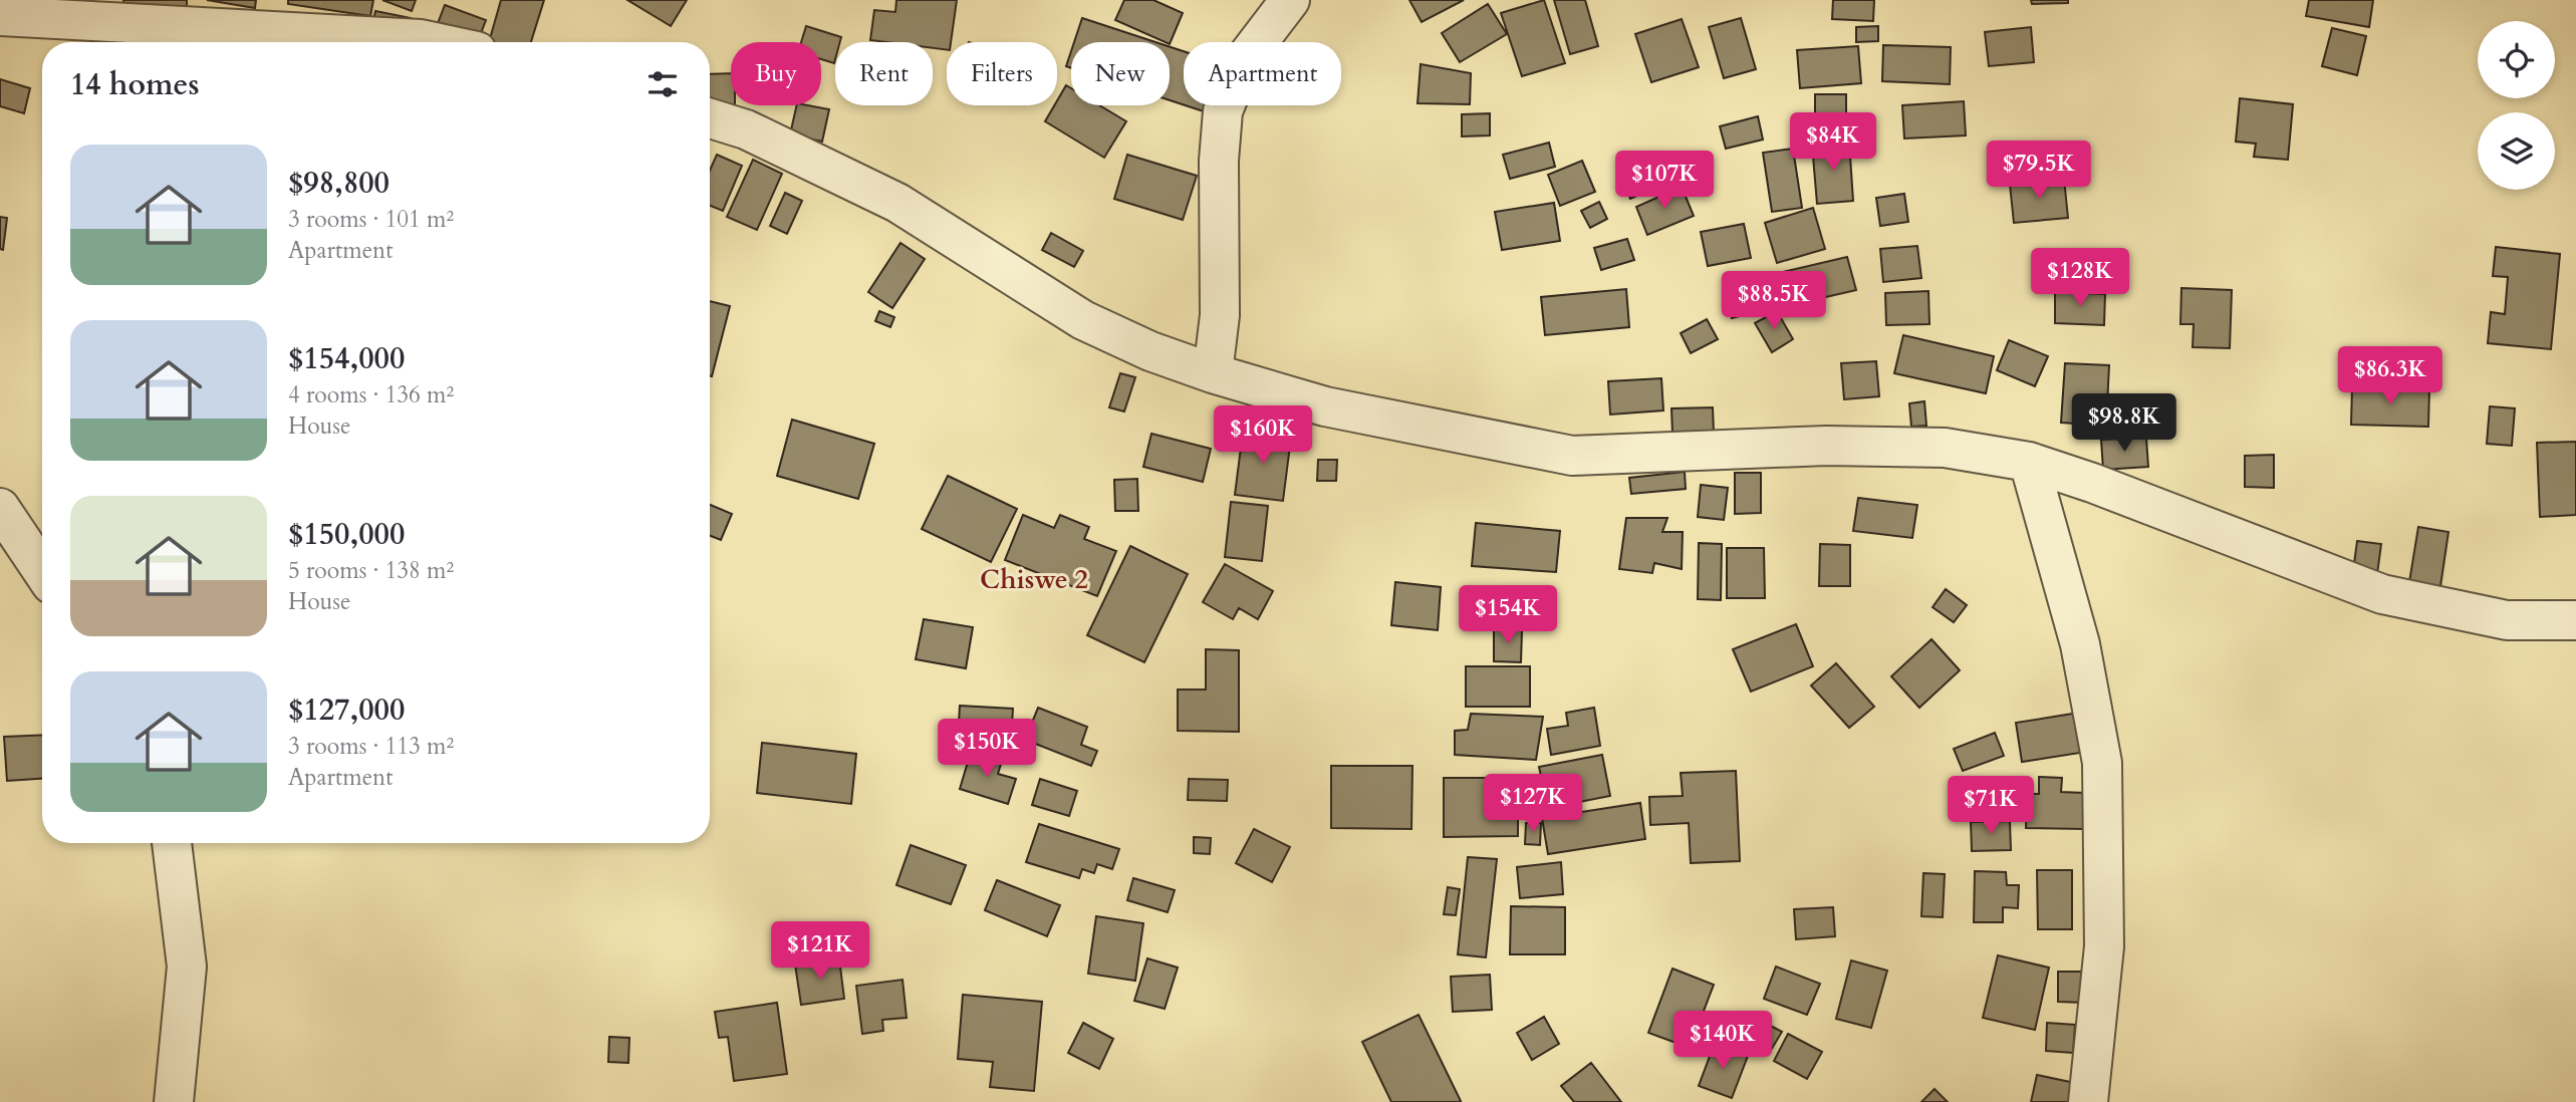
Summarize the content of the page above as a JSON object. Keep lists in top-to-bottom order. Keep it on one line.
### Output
{"districts":["Chiswe 2"],"page":{"chip":["Buy","Rent","Filters","New","Apartment"],"heading":"14 homes","price":["$84K","$79.5K","$107K","$128K","$88.5K","$86.3K","$98.8K","$160K","$154K","$150K","$127K","$71K","$121K","$140K"],"list":[{"name":"$98,800","note":"3 rooms · 101 m² · Apartment"},{"name":"$154,000","note":"4 rooms · 136 m² · House"},{"name":"$150,000","note":"5 rooms · 138 m² · House"},{"name":"$127,000","note":"3 rooms · 113 m² · Apartment"}]}}
